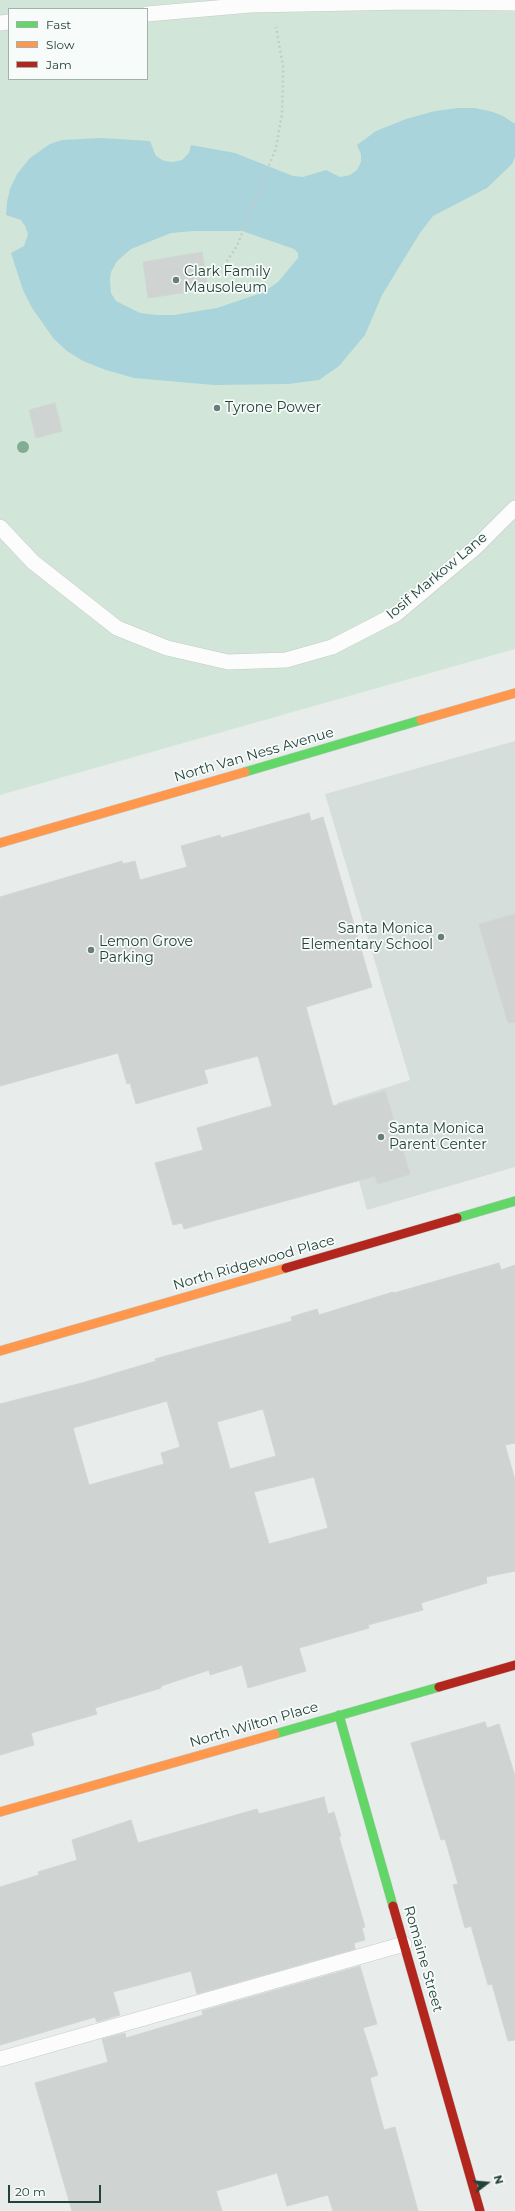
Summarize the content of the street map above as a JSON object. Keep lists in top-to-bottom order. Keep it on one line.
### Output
{"streets":{"street":["North Van Ness Avenue","North Ridgewood Place","North Wilton Place","Romaine Street"],"lane":["Iosif Markow Lane"]},"crossings":[["North Wilton Place","Romaine Street"]],"places":["Clark Family Mausoleum","Tyrone Power","Santa Monica Elementary School","Lemon Grove Parking","Santa Monica Parent Center"],"legend":["Fast","Slow","Jam"],"scale_bar":"20 m","north":"right"}
